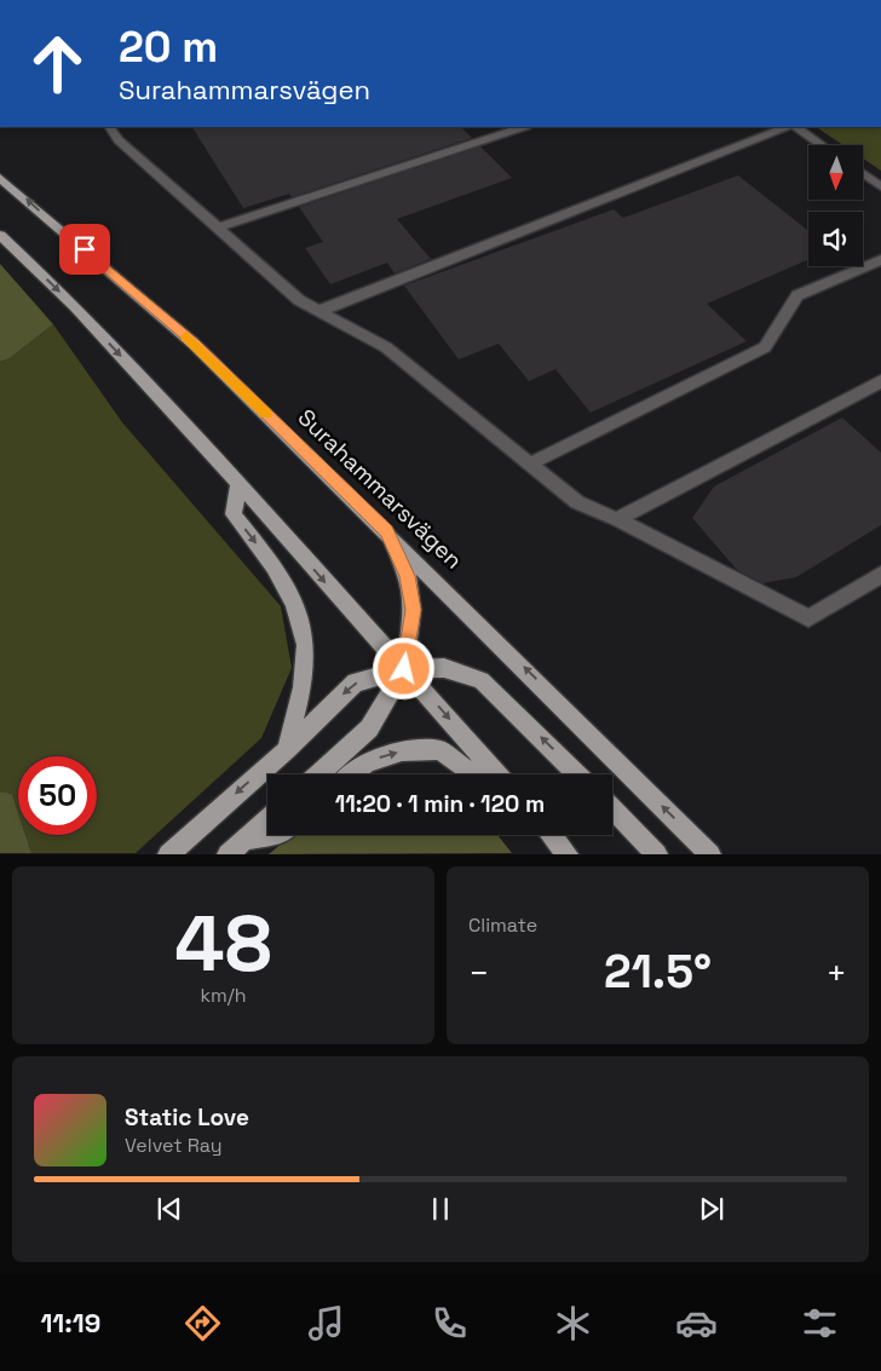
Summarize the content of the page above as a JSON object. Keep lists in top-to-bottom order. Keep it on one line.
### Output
{"streets":{"main road":["Surahammarsvägen"]},"north":"bottom","page":{"turn":["20 m","Surahammarsvägen"],"limit":"50","trip":"11:20 · 1 min · 120 m","tile":[["48","km/h"],"Climate"],"heat":["−","21.5°","+"],"song":["Static Love","Velvet Ray"],"tabs":"11:19"}}
